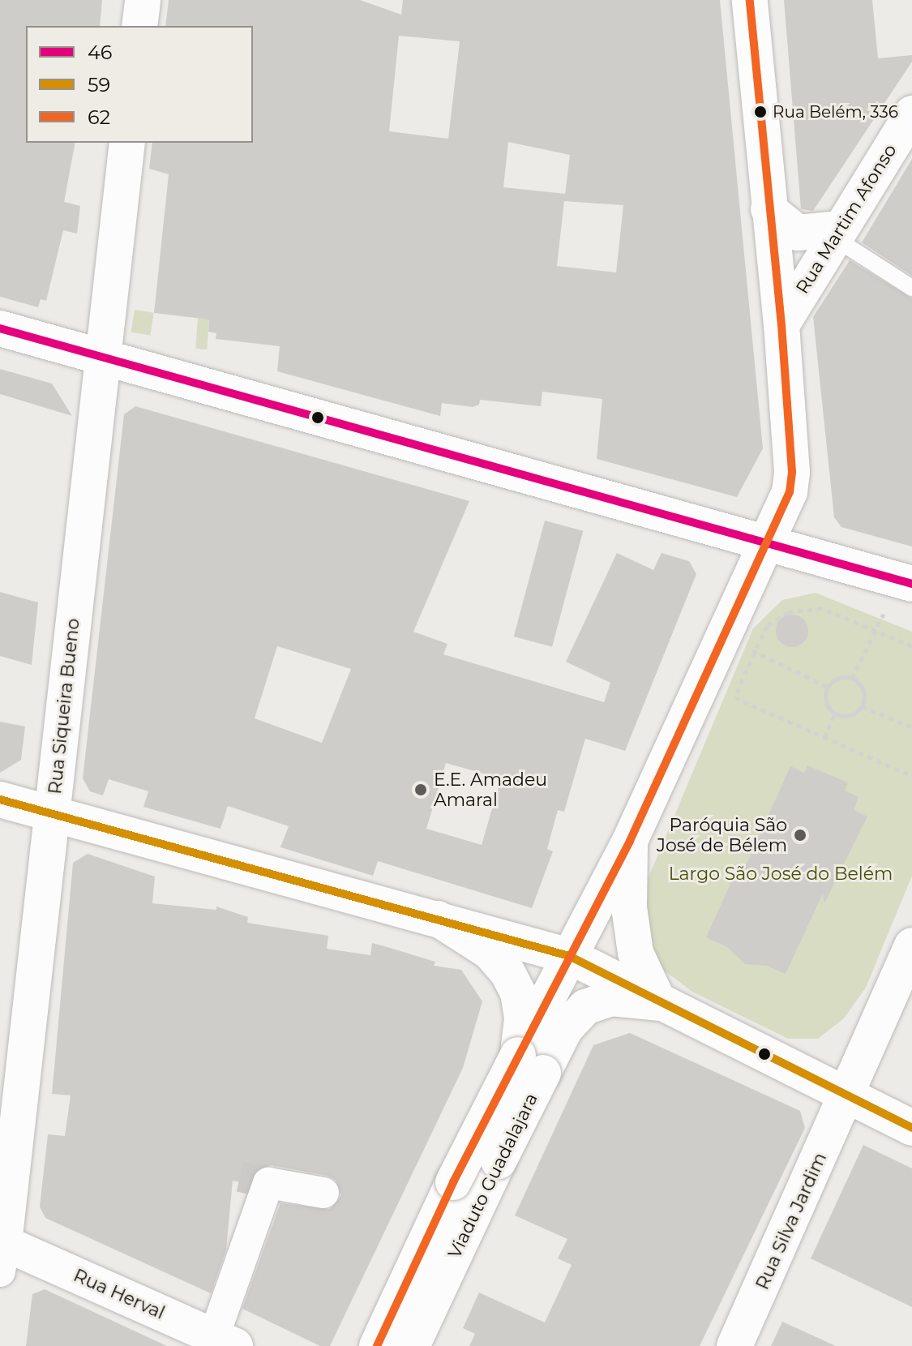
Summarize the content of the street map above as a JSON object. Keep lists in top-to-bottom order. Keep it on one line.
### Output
{"streets":{"street":["Rua Martim Afonso","Rua Siqueira Bueno","Viaduto Guadalajara","Rua Silva Jardim","Rua Herval"]},"crossings":[["Rua Siqueira Bueno","Rua Herval"]],"parks":["Largo São José do Belém"],"places":["Rua Belém, 336","E.E. Amadeu Amaral","Paróquia São José de Bélem"],"lines":["transit line 62","transit line 46","transit line 59"],"legend":["46","59","62"]}
